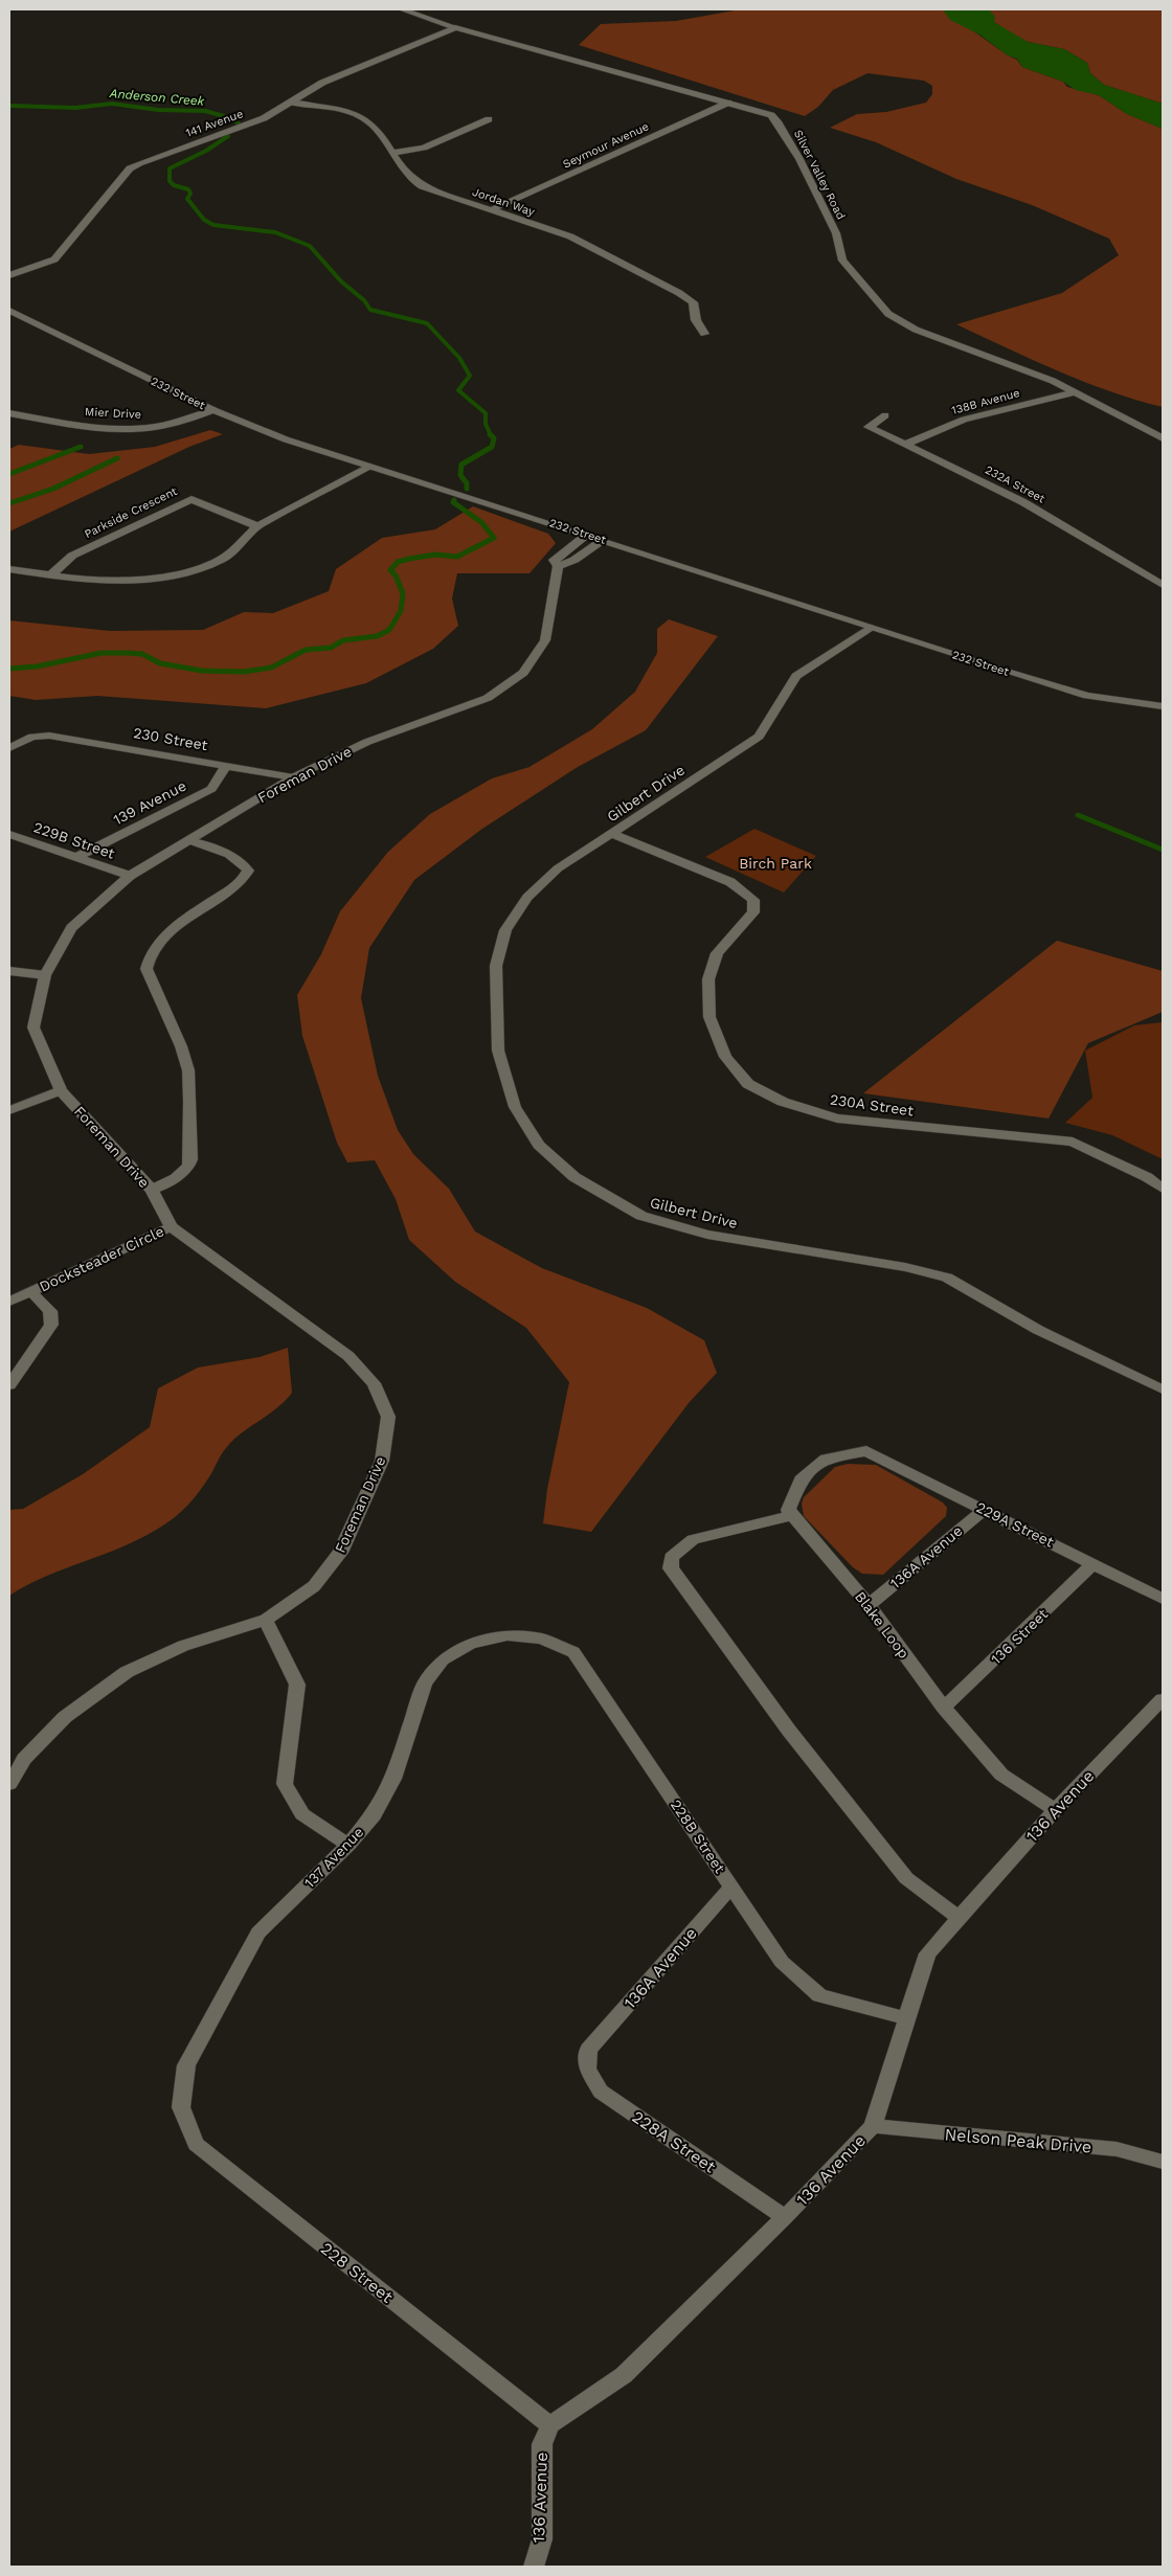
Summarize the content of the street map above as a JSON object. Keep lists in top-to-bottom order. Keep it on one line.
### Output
{"streets":{"street":["141 Avenue","Seymour Avenue","Silver Valley Road","Jordan Way","232 Street","138B Avenue","Mier Drive","232A Street","Parkside Crescent","230 Street","Foreman Drive","Gilbert Drive","139 Avenue","229B Street","230A Street","Docksteader Circle","229A Street","136A Avenue","Blake Loop","136 Street","136 Avenue","228B Street","137 Avenue","Nelson Peak Drive","228A Street","228 Street"]},"crossings":[["141 Avenue","Silver Valley Road"],["141 Avenue","Jordan Way"],["Seymour Avenue","Silver Valley Road"],["Seymour Avenue","Jordan Way"],["Silver Valley Road","138B Avenue"],["232 Street","Mier Drive"],["232 Street","Foreman Drive"],["232 Street","Gilbert Drive"],["138B Avenue","232A Street"],["230 Street","Foreman Drive"],["230 Street","139 Avenue"],["Foreman Drive","229B Street"],["Foreman Drive","Docksteader Circle"],["Gilbert Drive","230A Street"],["139 Avenue","229B Street"],["229A Street","136A Avenue"],["229A Street","Blake Loop"],["229A Street","136 Street"],["136A Avenue","Blake Loop"],["136A Avenue","228B Street"],["136A Avenue","228A Street"],["Blake Loop","136 Street"],["Blake Loop","136 Avenue"],["136 Avenue","228B Street"],["136 Avenue","Nelson Peak Drive"],["136 Avenue","228A Street"],["136 Avenue","228 Street"],["228B Street","137 Avenue"],["137 Avenue","228 Street"]],"water":["Anderson Creek"],"parks":["Birch Park"]}
